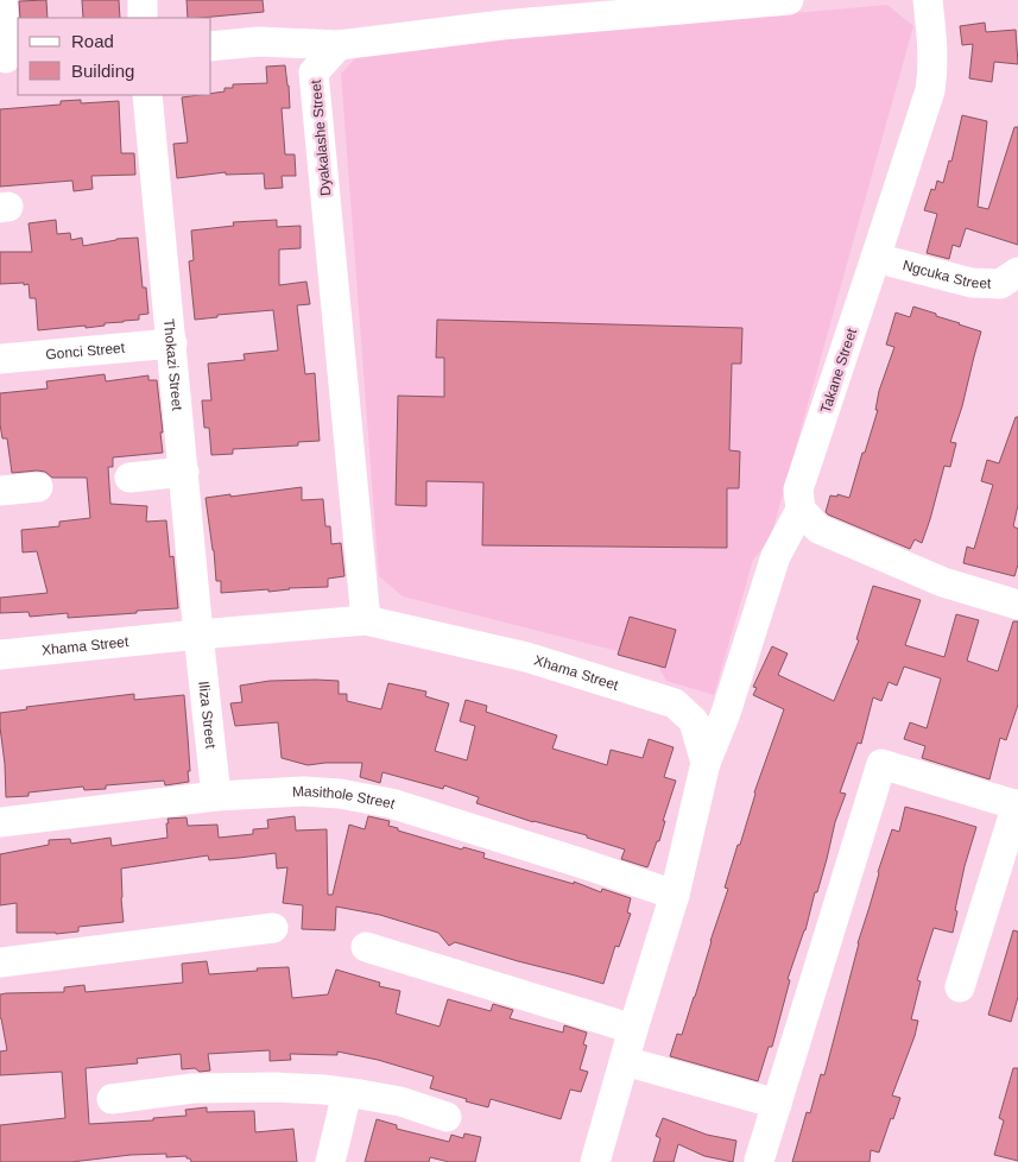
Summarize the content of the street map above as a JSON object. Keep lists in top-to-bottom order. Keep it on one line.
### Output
{"streets":{"street":["Dyakalashe Street","Ngcuka Street","Gonci Street","Thokazi Street","Takane Street","Xhama Street","Iliza Street","Masithole Street"]},"crossings":[["Dyakalashe Street","Xhama Street"],["Ngcuka Street","Takane Street"],["Gonci Street","Thokazi Street"],["Thokazi Street","Xhama Street"],["Thokazi Street","Iliza Street"],["Xhama Street","Iliza Street"],["Xhama Street","Masithole Street"],["Iliza Street","Masithole Street"]],"legend":["Road","Building"]}
